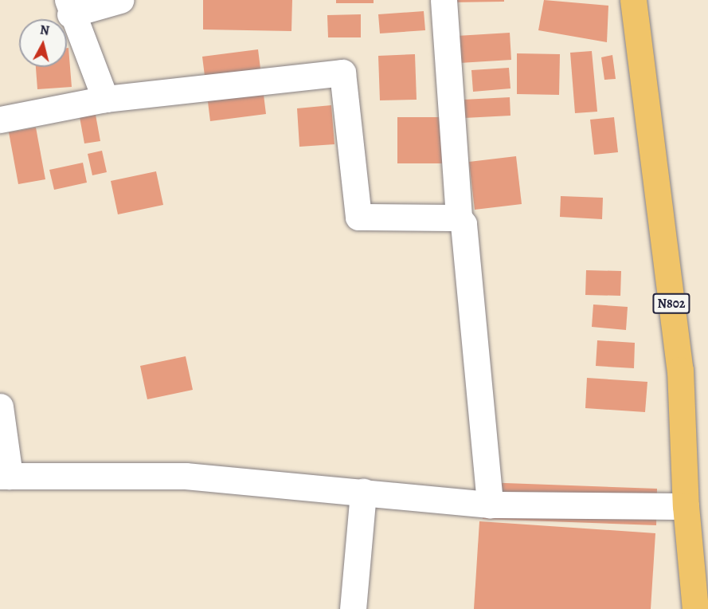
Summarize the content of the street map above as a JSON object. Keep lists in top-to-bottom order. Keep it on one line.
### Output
{"streets":{"highway":["N802"]},"north":"top"}
